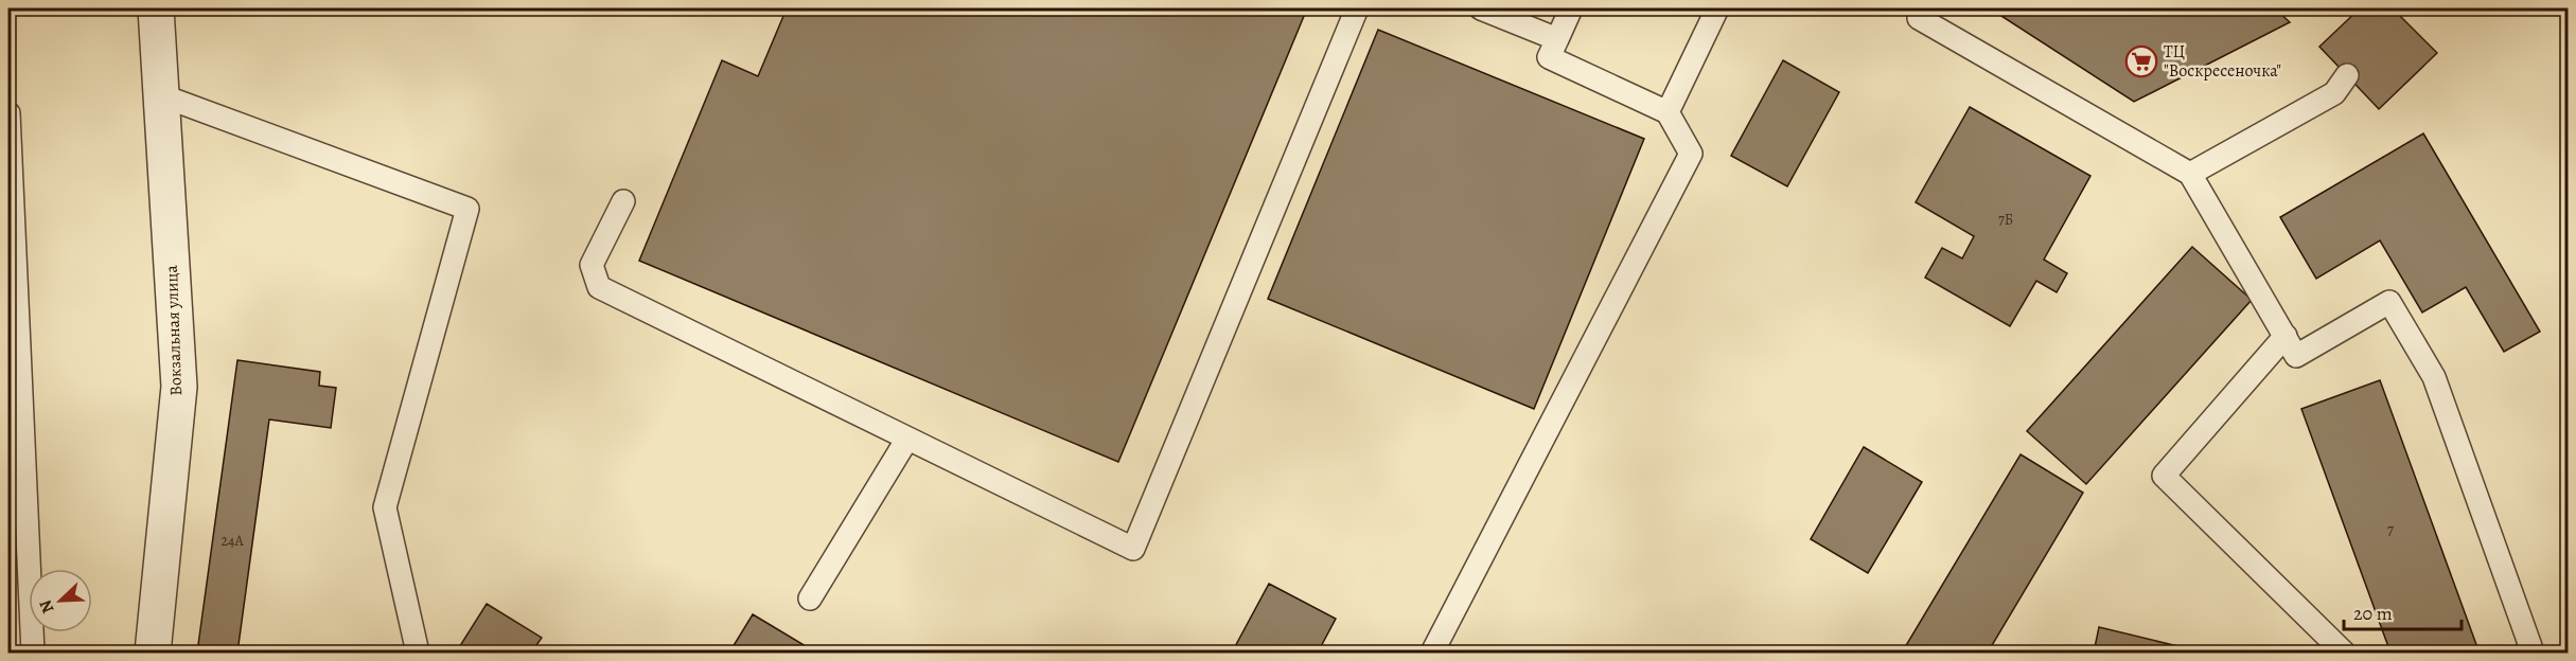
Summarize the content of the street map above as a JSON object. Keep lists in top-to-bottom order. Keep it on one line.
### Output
{"streets":{"street":["Вокзальная улица"]},"places":{"supermarket":["ТЦ \"Воскресеночка\""]},"house_numbers":["7Б","7","24А"],"scale_bar":"20 m","north":"bottom left"}
